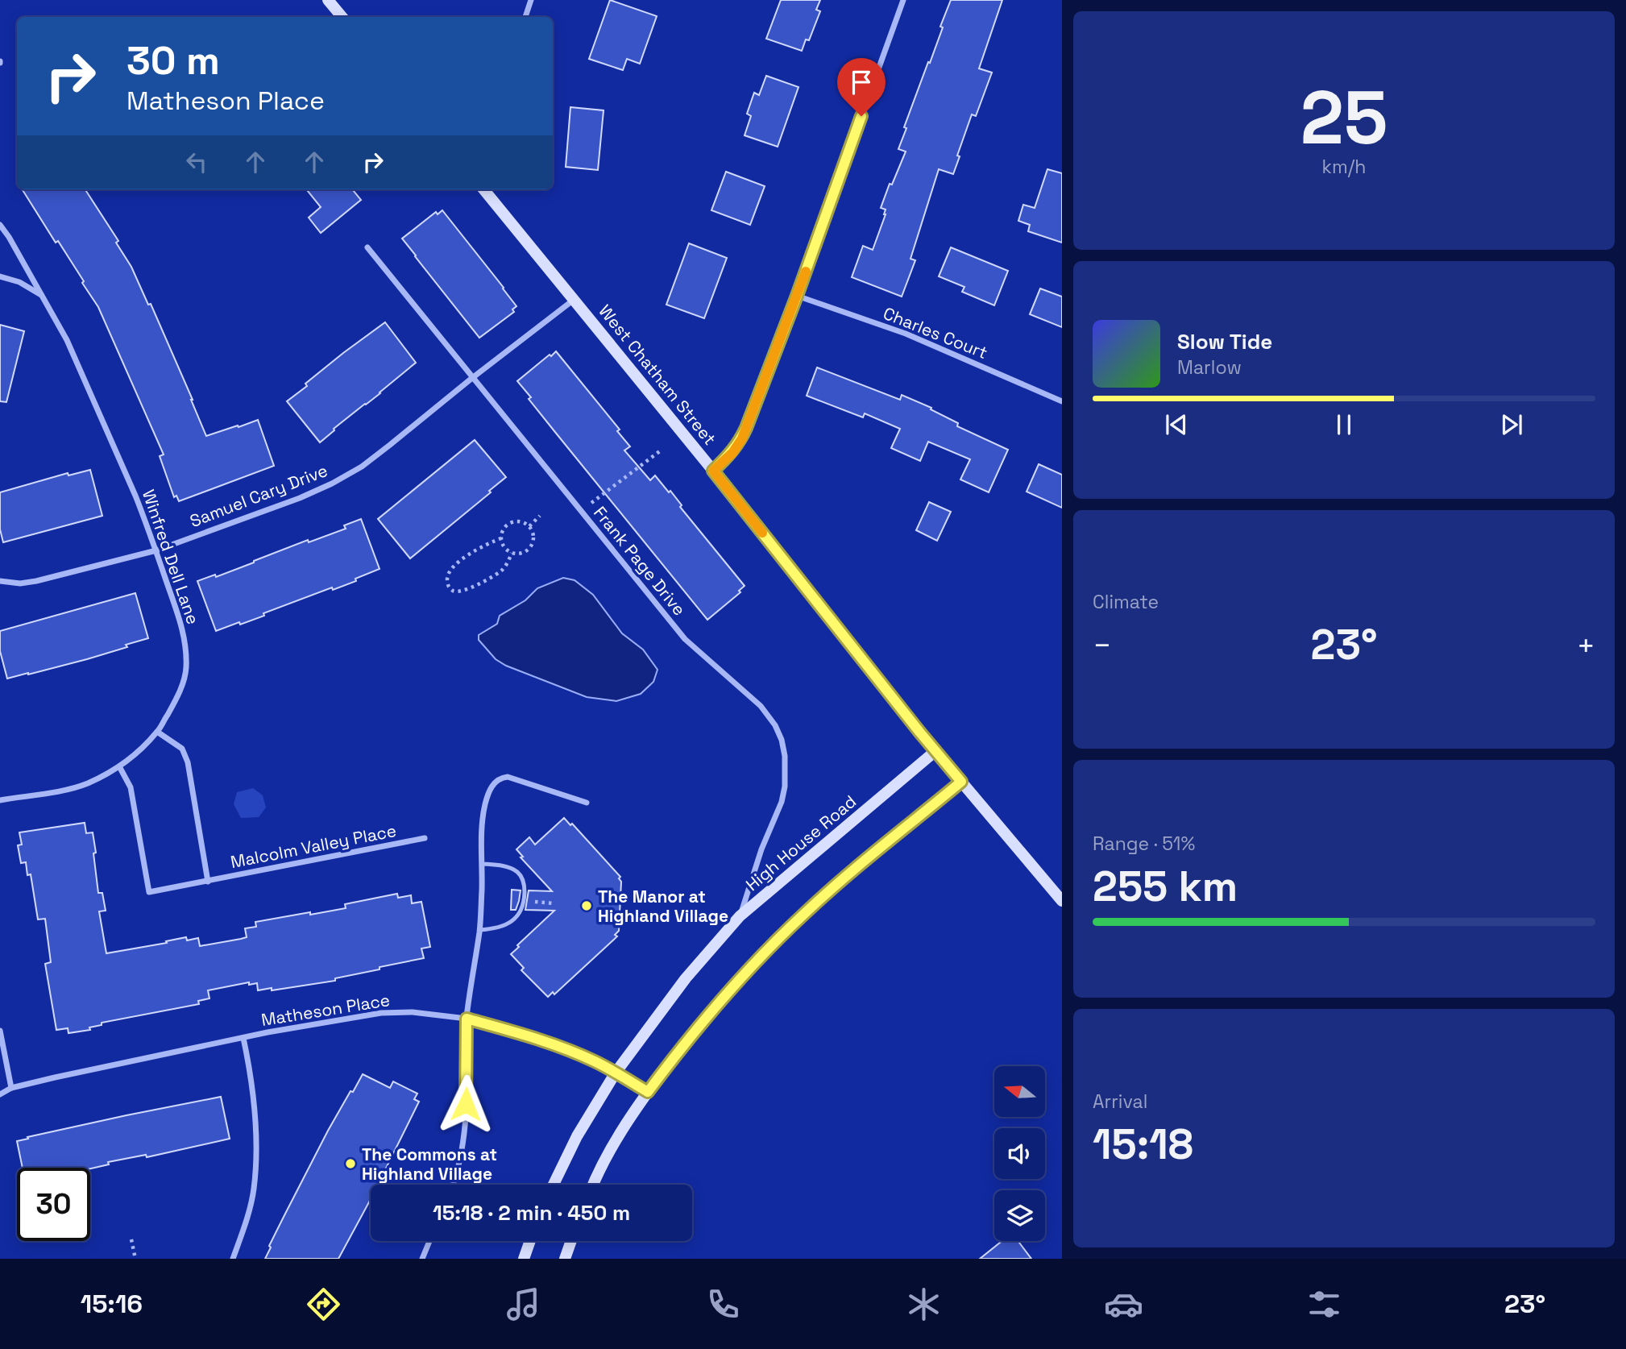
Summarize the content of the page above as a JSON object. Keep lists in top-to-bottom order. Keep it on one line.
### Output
{"streets":{"main road":["West Chatham Street","High House Road"],"street":["Charles Court","Samuel Cary Drive","Winfred Dell Lane","Frank Page Drive","Malcolm Valley Place","Matheson Place"]},"crossings":[["West Chatham Street","Samuel Cary Drive"],["West Chatham Street","High House Road"],["Samuel Cary Drive","Winfred Dell Lane"],["Samuel Cary Drive","Frank Page Drive"],["Winfred Dell Lane","Malcolm Valley Place"],["Frank Page Drive","High House Road"],["High House Road","Matheson Place"]],"places":["The Manor at Highland Village","The Commons at Highland Village"],"north":"left","page":{"tile":[["25","km/h"],"Climate",["Range · 51%","255 km"],["Arrival","15:18"]],"turn":["30 m","Matheson Place"],"song":["Slow Tide","Marlow"],"heat":["−","23°","+"],"limit":"30","trip":"15:18 · 2 min · 450 m","tabs":["15:16","23°"]}}
